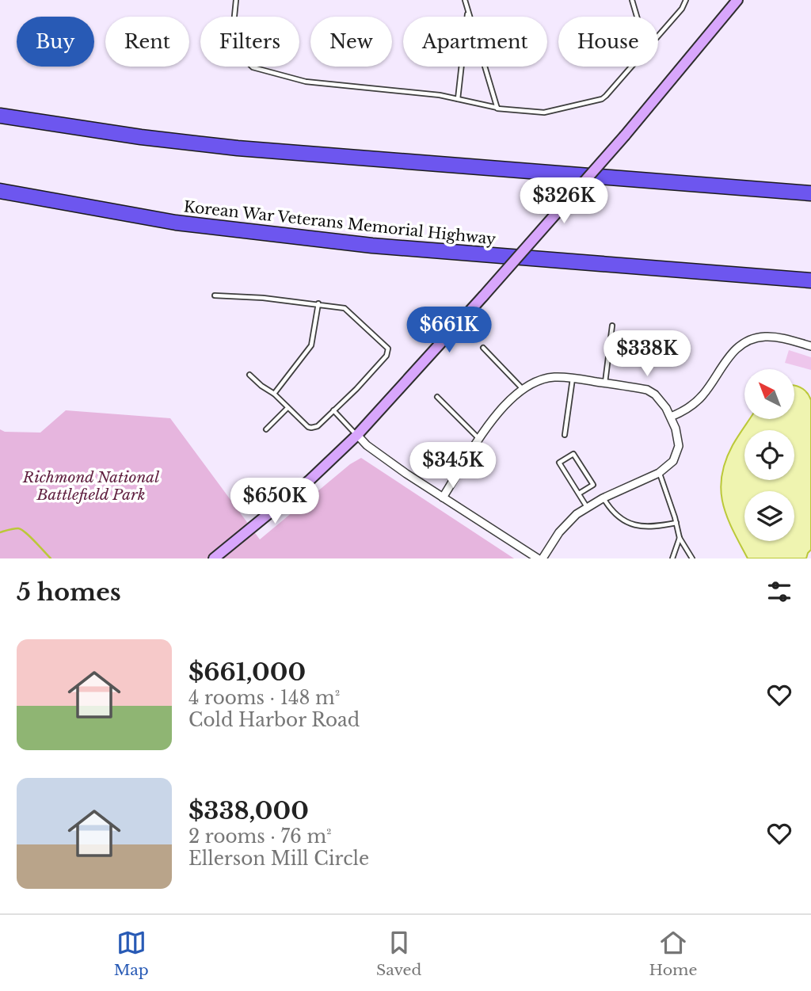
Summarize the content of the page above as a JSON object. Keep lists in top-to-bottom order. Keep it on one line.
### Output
{"streets":{"highway":["Korean War Veterans Memorial Highway"]},"parks":["Richmond National Battlefield Park"],"north":"top left","page":{"chip":["Buy","Rent","Filters","New","Apartment","House"],"price":["$326K","$661K","$338K","$345K","$650K"],"heading":"5 homes","list":[{"name":"$661,000","note":"4 rooms · 148 m² · Cold Harbor Road"},{"name":"$338,000","note":"2 rooms · 76 m² · Ellerson Mill Circle"}],"tabs":["Map","Saved","Home"]}}
